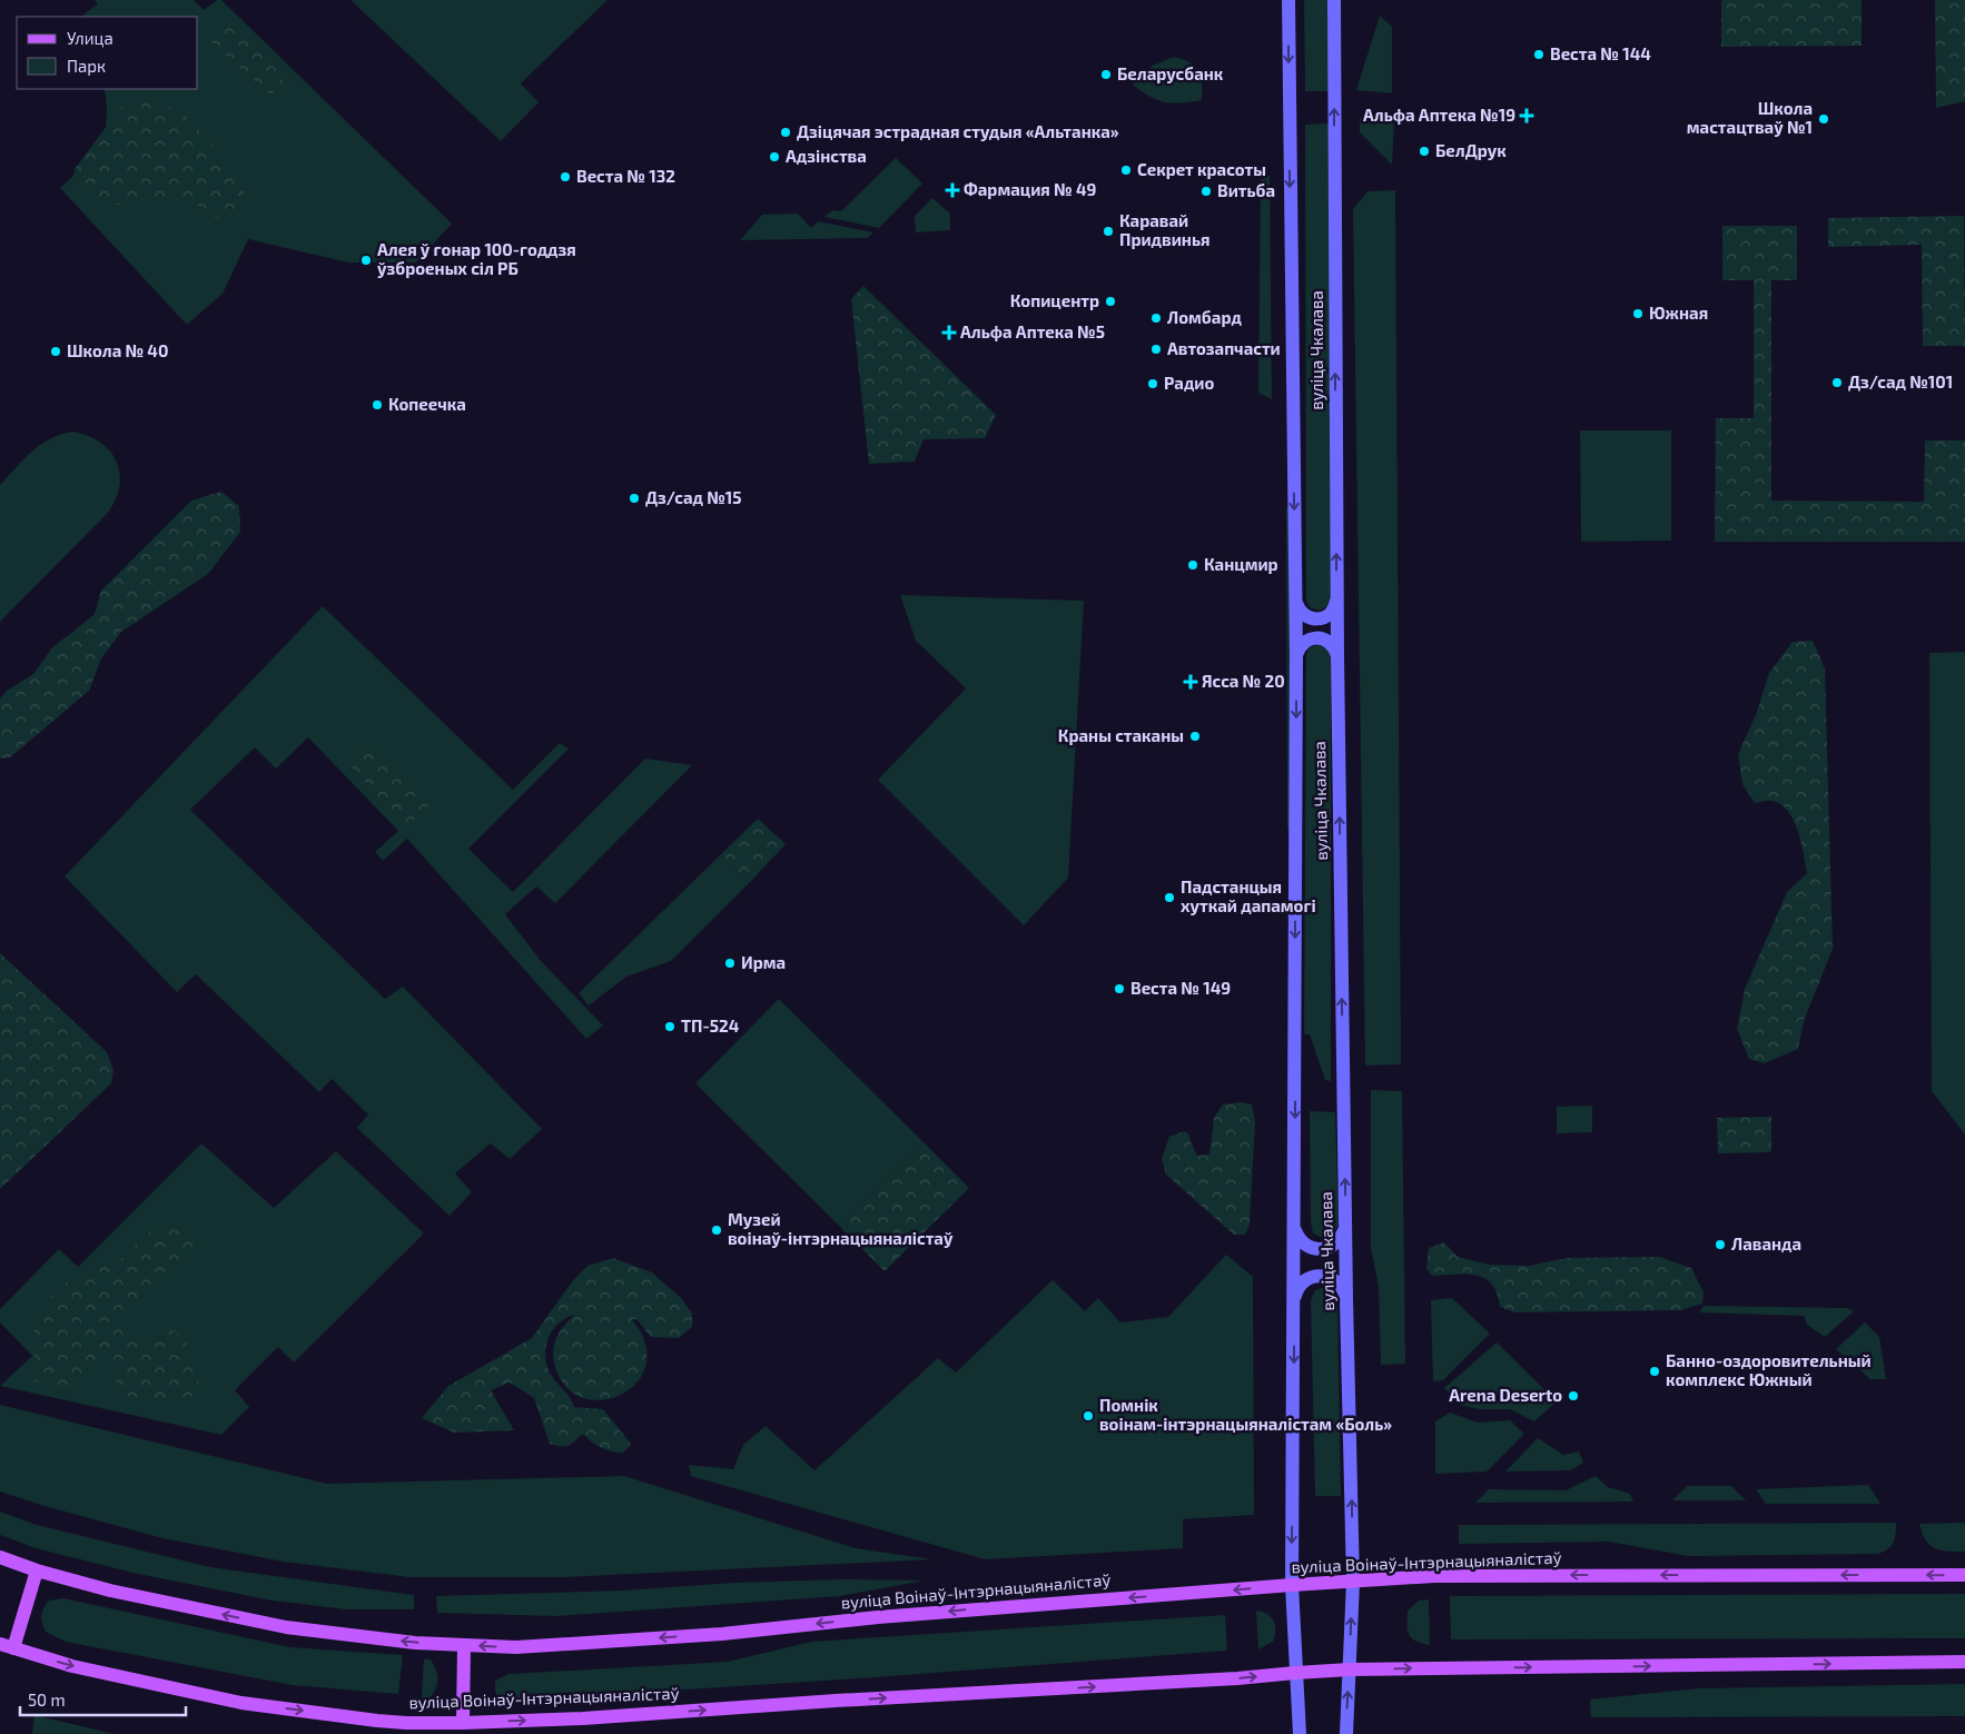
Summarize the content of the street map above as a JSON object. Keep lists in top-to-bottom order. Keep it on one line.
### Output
{"streets":{"main road":["вуліца Чкалава","вуліца Воінаў-Інтэрнацыяналістаў"]},"crossings":[["вуліца Чкалава","вуліца Воінаў-Інтэрнацыяналістаў"]],"places":{"other":["Веста № 144","Беларусбанк","Школа мастацтваў №1","Дзіцячая эстрадная студыя «Альтанка»","БелДрук","Адзінства","Секрет красоты","Веста № 132","Витьба","Каравай Придвинья","Алея ў гонар 100-годдзя ўзброеных сіл РБ","Копицентр","Южная","Ломбард","Автозапчасти","Школа № 40","Дз/сад №101","Радио","Копеечка","Дз/сад №15","Канцмир","Краны стаканы","Падстанцыя хуткай дапамогі","Ирма","Веста № 149","ТП-524","Музей воінаў-інтэрнацыяналістаў","Лаванда","Банно-оздоровительный комплекс Южный","Arena Deserto","Помнік воінам-інтэрнацыяналістам «Боль»"],"health":["Альфа Аптека №19","Фармация № 49","Альфа Аптека №5","Ясса № 20"]},"legend":["Улица","Парк"],"scale_bar":"50 m"}
